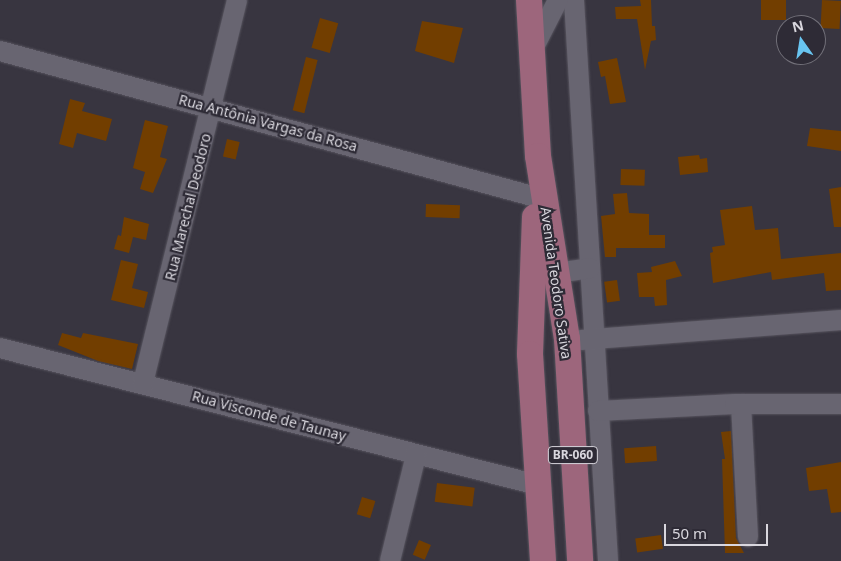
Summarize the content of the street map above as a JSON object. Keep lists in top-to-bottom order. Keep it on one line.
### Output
{"streets":{"main road":["Avenida Teodoro Sativa","BR-060"],"street":["Rua Antônia Vargas da Rosa","Rua Marechal Deodoro","Rua Visconde de Taunay"]},"crossings":[["Rua Antônia Vargas da Rosa","Rua Marechal Deodoro"],["Rua Antônia Vargas da Rosa","Avenida Teodoro Sativa"],["Rua Marechal Deodoro","Rua Visconde de Taunay"],["Avenida Teodoro Sativa","Rua Visconde de Taunay"]],"scale_bar":"50 m","north":"top"}
